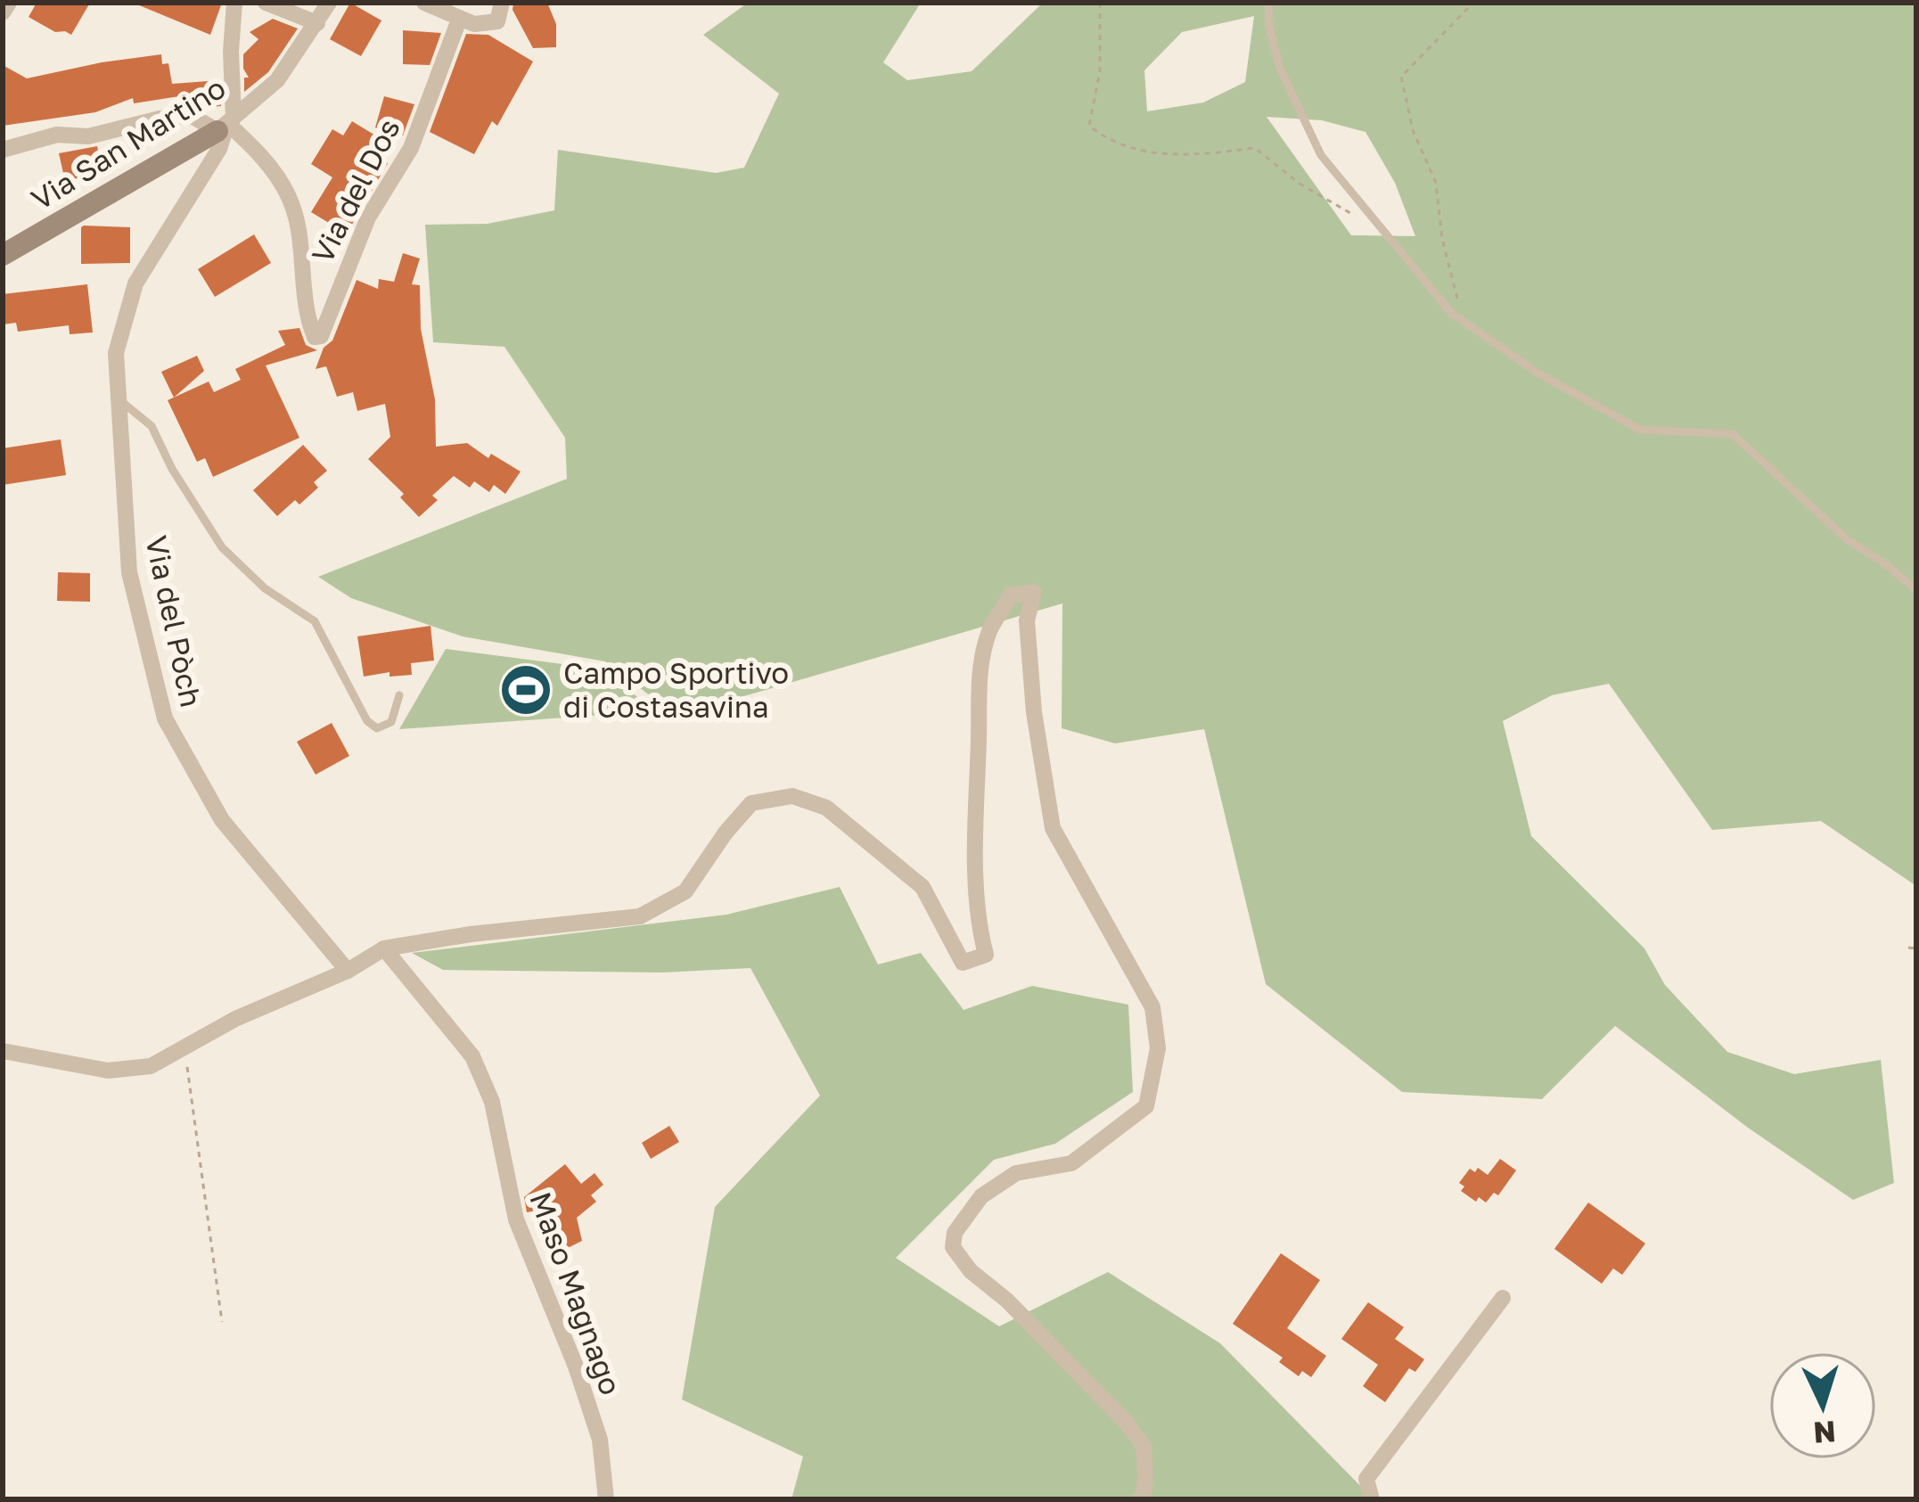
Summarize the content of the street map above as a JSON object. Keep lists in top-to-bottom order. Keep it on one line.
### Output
{"streets":{"street":["Via San Martino","Via del Dos","Via del Pòch","Maso Magnago"]},"crossings":[["Via San Martino","Via del Dos"],["Via San Martino","Via del Pòch"],["Via del Dos","Via del Pòch"]],"places":{"sports":["Campo Sportivo di Costasavina"]},"north":"bottom"}
